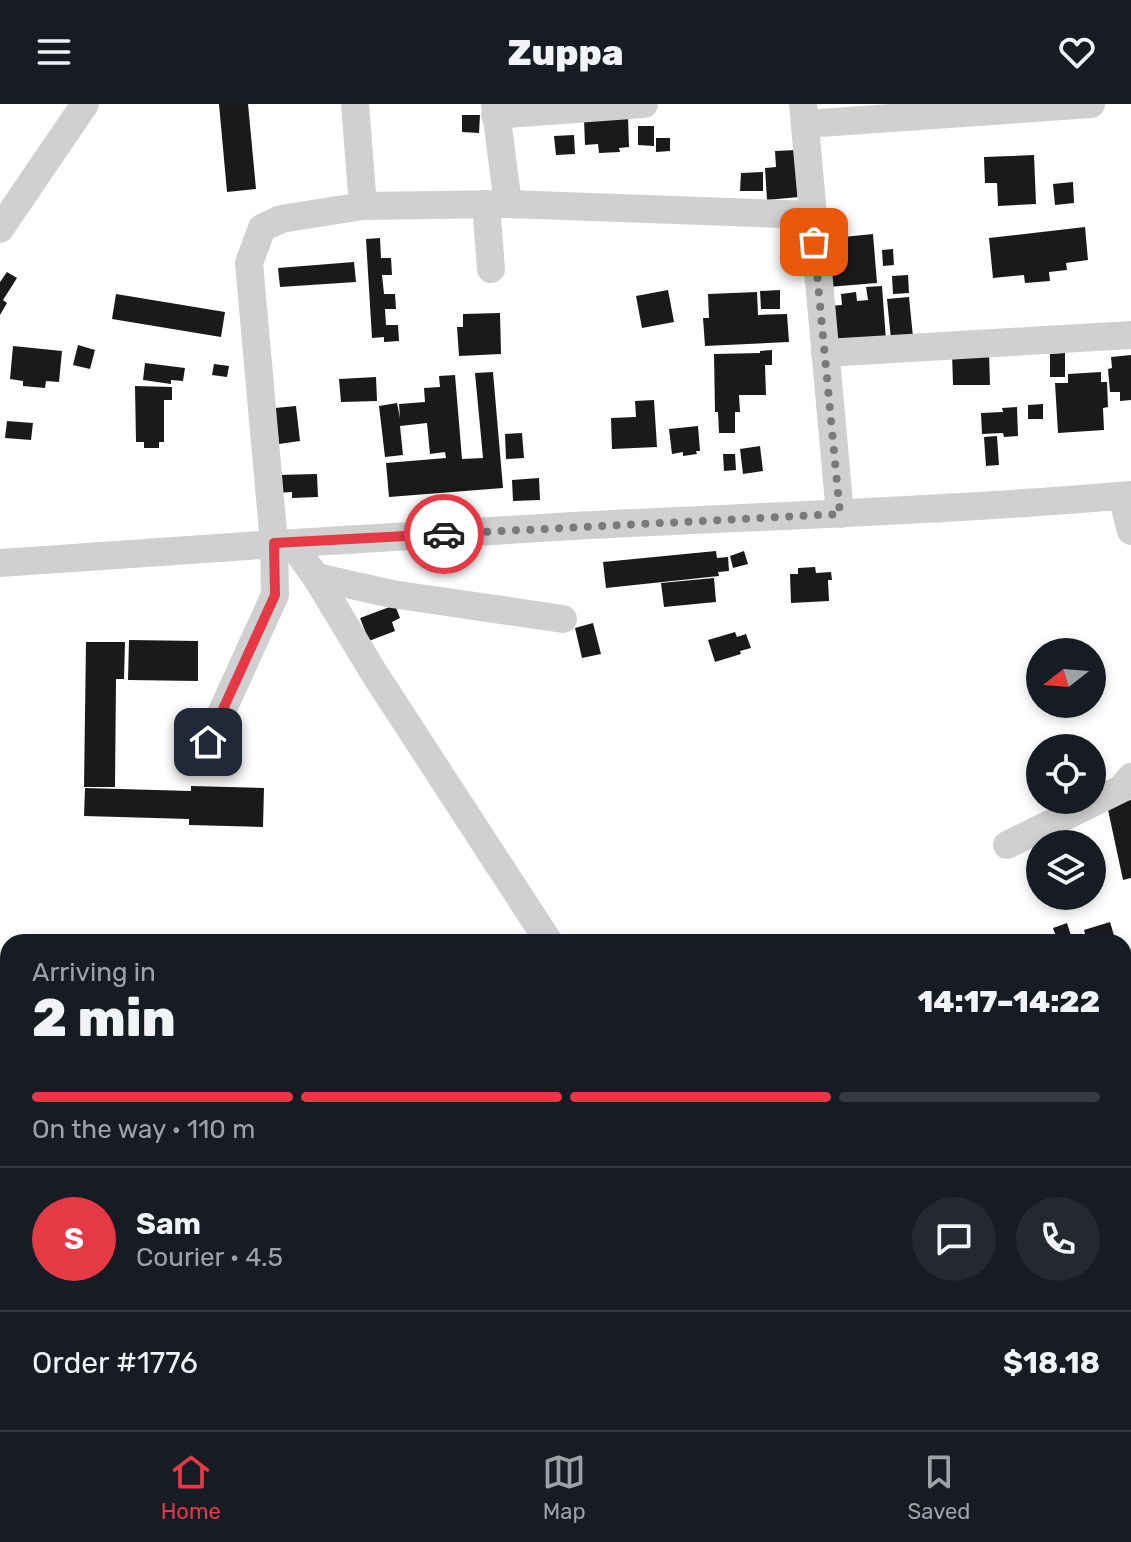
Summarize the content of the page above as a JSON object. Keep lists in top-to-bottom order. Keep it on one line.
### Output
{"north":"left","page":{"header":"Zuppa","heading":["2 min","Arriving in","14:17–14:22"],"panel":["Sam","Courier · 4.5","Order #1776","$18.18"],"bar":"On the way · 110 m","round":"S","tabs":["Home","Map","Saved"]}}
